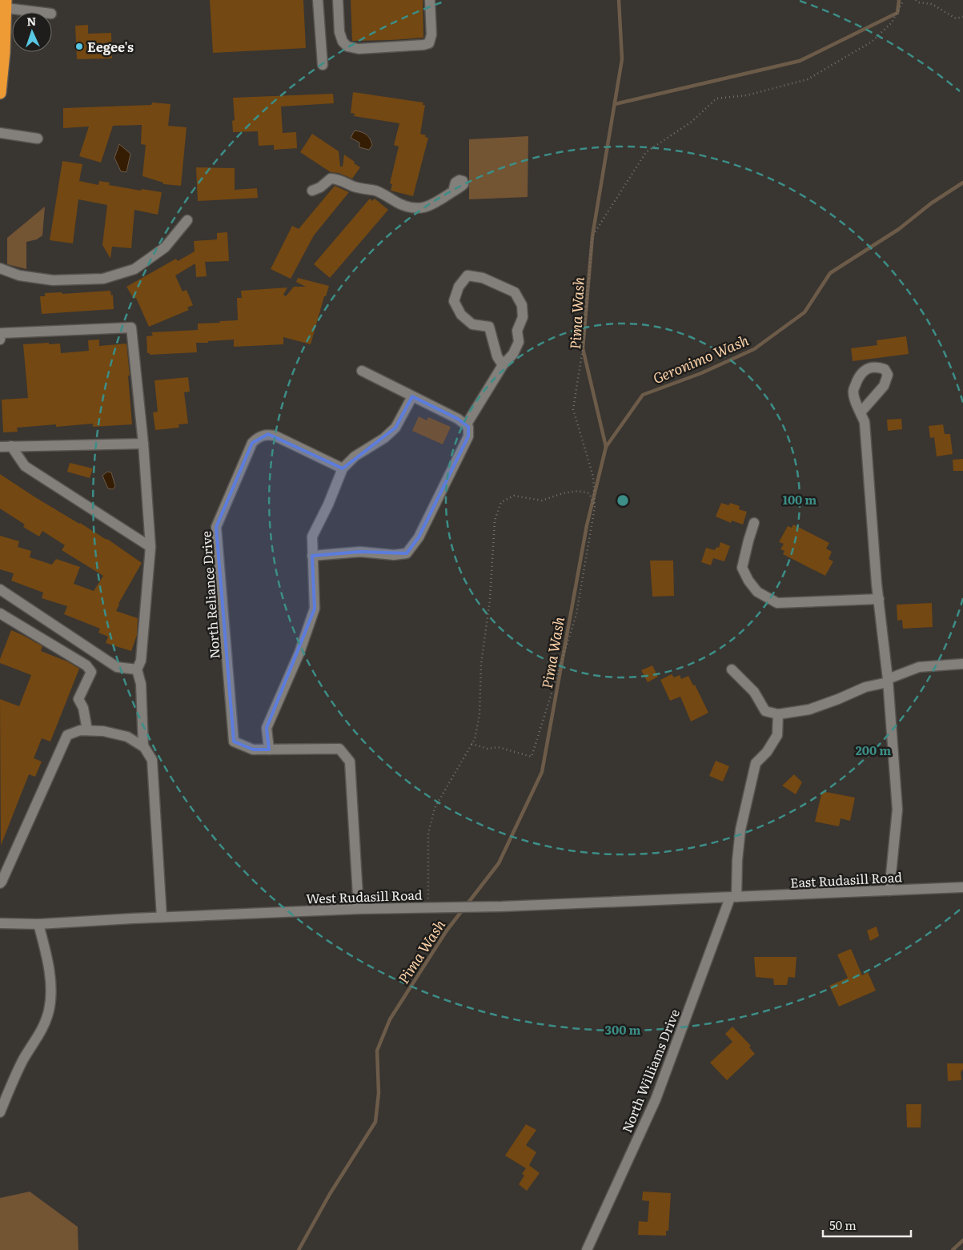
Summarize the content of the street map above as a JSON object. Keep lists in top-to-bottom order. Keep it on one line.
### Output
{"streets":{"street":["North Reliance Drive","East Rudasill Road","West Rudasill Road","North Williams Drive"]},"crossings":[["East Rudasill Road","West Rudasill Road"],["East Rudasill Road","North Williams Drive"],["West Rudasill Road","North Williams Drive"]],"water":["Pima Wash","Geronimo Wash"],"places":["Eegee's"],"scale_bar":"50 m","north":"top","rings":["100 m","200 m","300 m"]}
